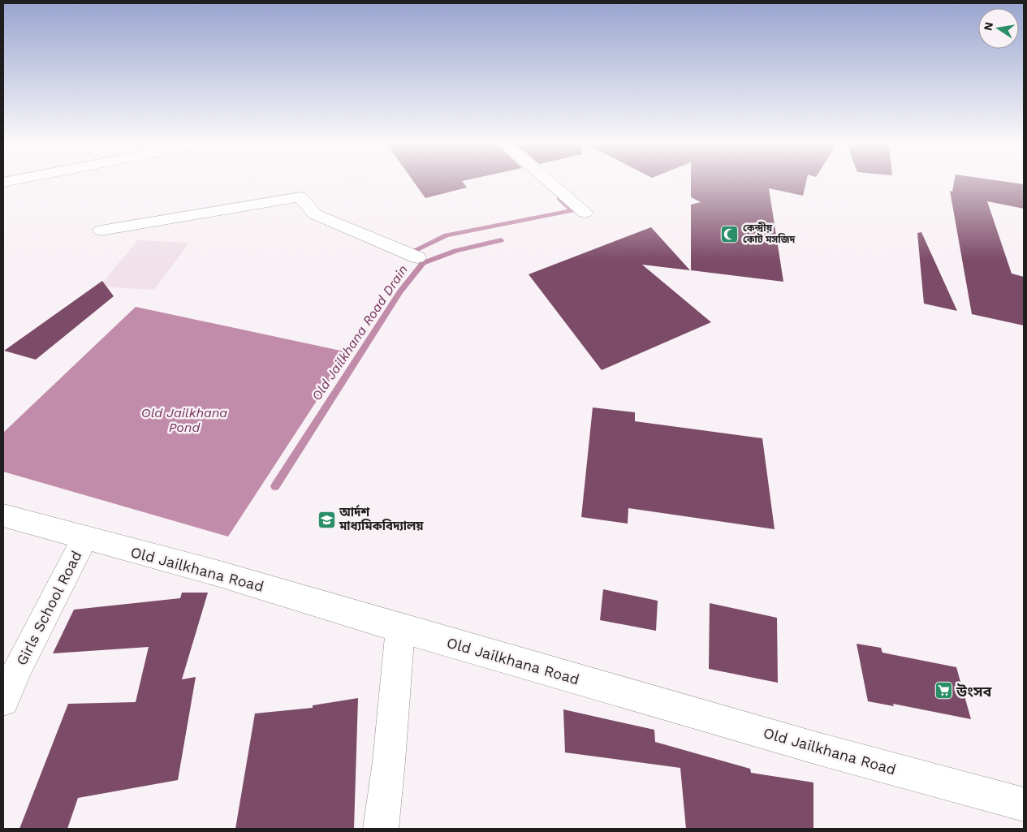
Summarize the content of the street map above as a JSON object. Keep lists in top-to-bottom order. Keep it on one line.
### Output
{"streets":{"street":["Old Jailkhana Road","Girls School Road"]},"crossings":[["Old Jailkhana Road","Girls School Road"]],"water":["Old Jailkhana Road Drain","Old Jailkhana Pond"],"places":{"mosque":["কেন্দ্রীয় কোট মসজিদ"],"school or university":["আর্দশ মাধ্যমিকবিদ্যালয়"],"supermarket":["উংসব"]},"north":"left"}
